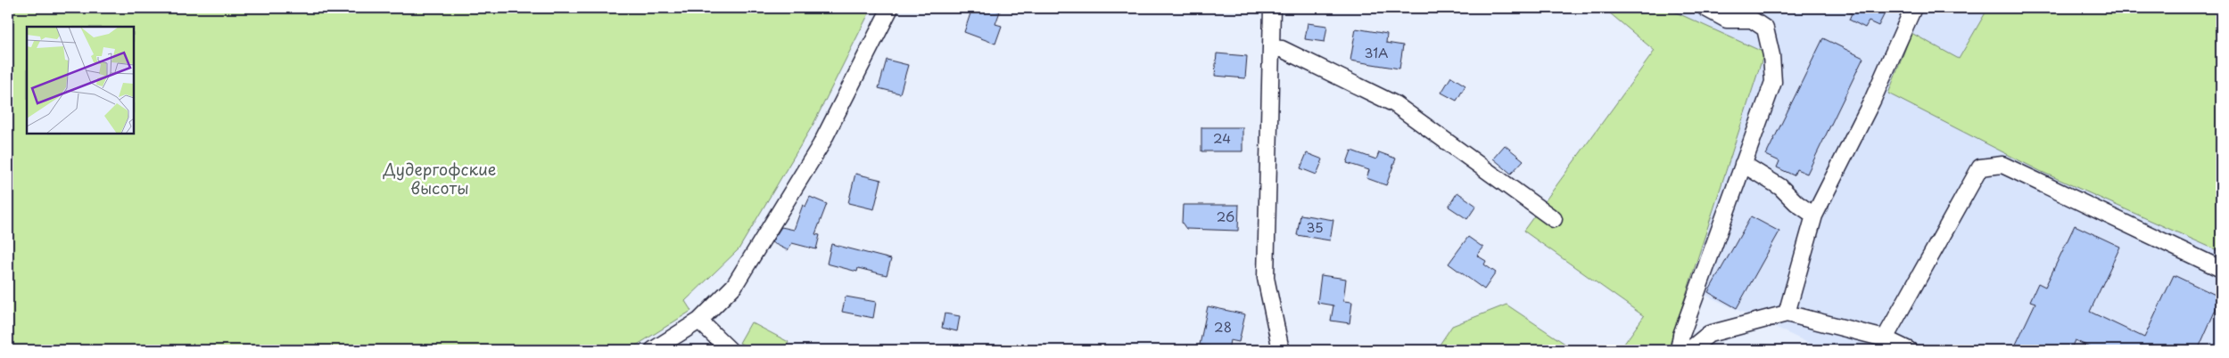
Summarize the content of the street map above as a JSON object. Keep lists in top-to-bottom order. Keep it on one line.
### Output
{"parks":["Дудергофские высоты"],"house_numbers":["31А","24","26","35","28"]}
